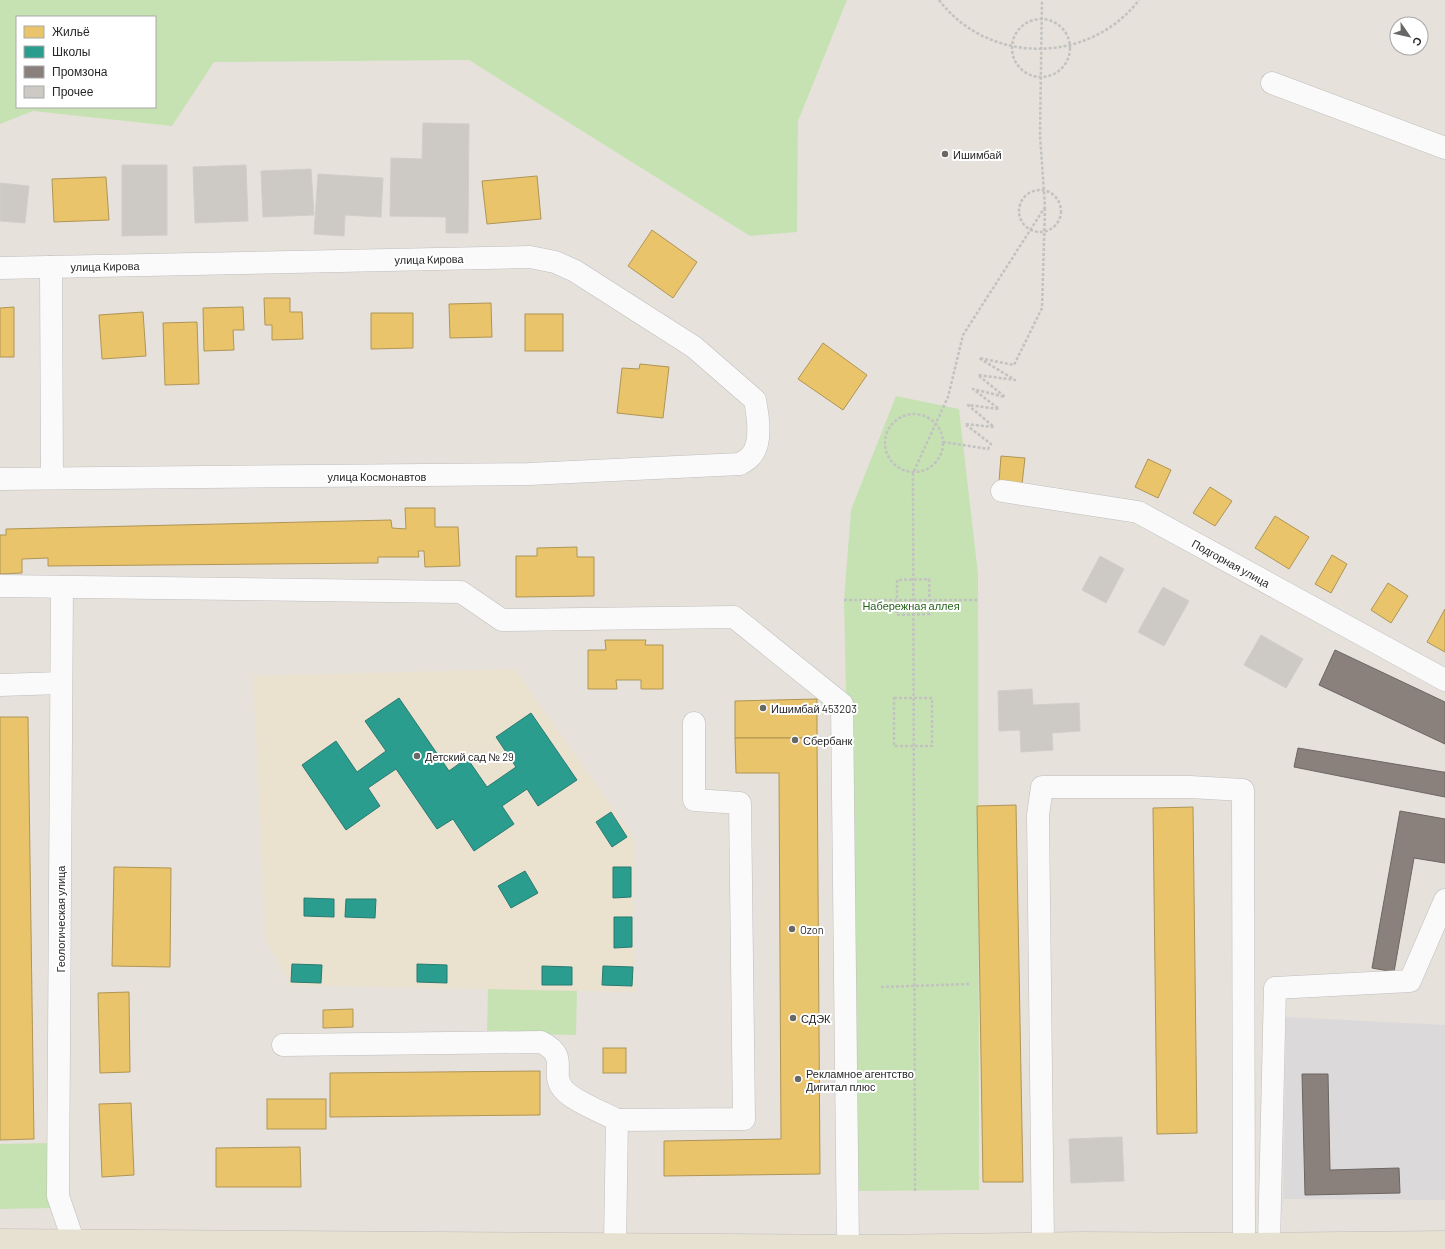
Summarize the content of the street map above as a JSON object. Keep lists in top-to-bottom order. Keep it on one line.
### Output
{"streets":{"street":["улица Кирова","улица Космонавтов","Подгорная улица","Геологическая улица"]},"crossings":[["улица Кирова","улица Космонавтов"]],"parks":["Набережная аллея"],"places":["Ишимбай","Ишимбай 453203","Сбербанк","Детский сад № 29","Ozon","СДЭК","Рекламное агентство Дигитал плюс"],"legend":["Жильё","Школы","Промзона","Прочее"],"north":"bottom right"}
